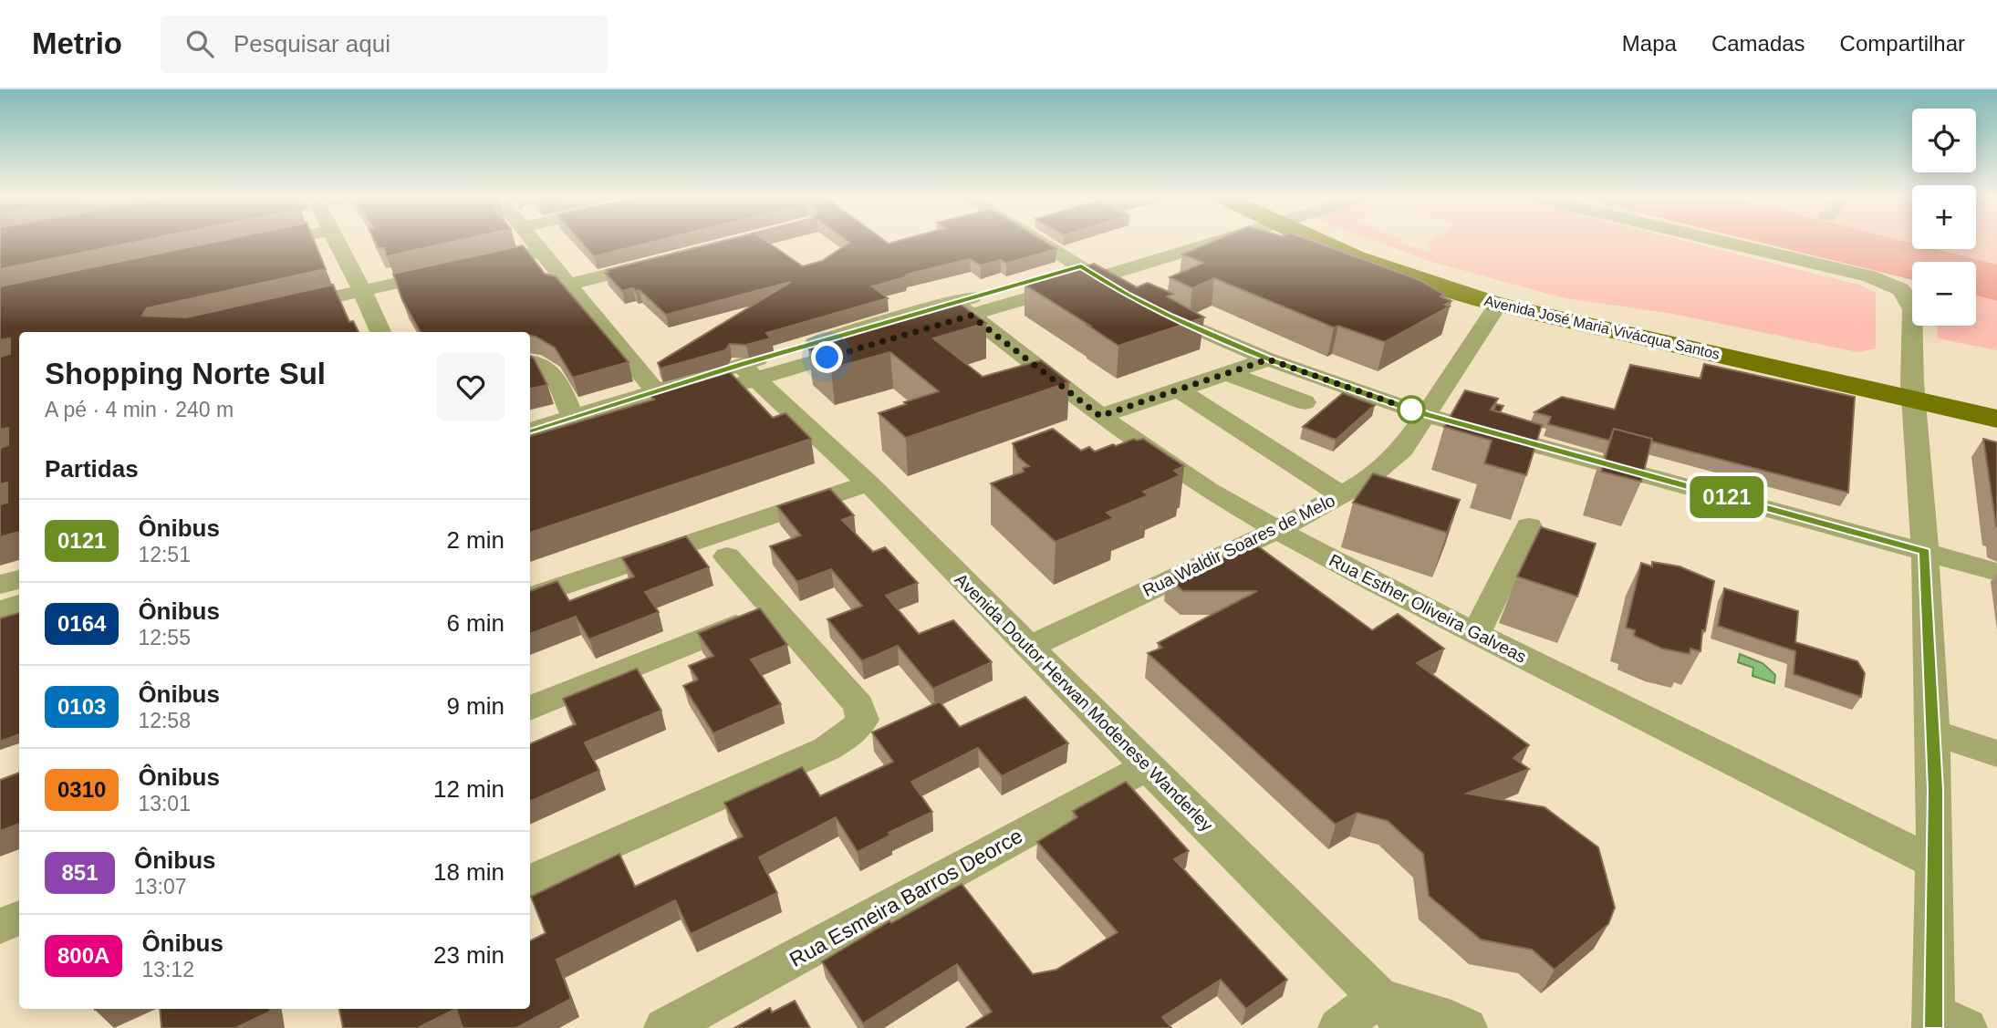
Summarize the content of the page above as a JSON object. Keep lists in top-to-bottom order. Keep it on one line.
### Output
{"streets":{"main road":["Avenida José Maria Vivácqua Santos"],"street":["Rua Waldir Soares de Melo","Rua Esther Oliveira Galveas","Avenida Doutor Herwan Modenese Wanderley","Rua Esmeira Barros Deorce"]},"crossings":[["Avenida José Maria Vivácqua Santos","Rua Waldir Soares de Melo"],["Rua Waldir Soares de Melo","Rua Esther Oliveira Galveas"],["Rua Waldir Soares de Melo","Avenida Doutor Herwan Modenese Wanderley"],["Avenida Doutor Herwan Modenese Wanderley","Rua Esmeira Barros Deorce"]],"lines":["bus line 0121"],"page":{"header":"Metrio","search":"Pesquisar aqui","nav":["Mapa","Camadas","Compartilhar"],"on_map":"0121","map_buttons":["+","−"],"heading":[["Shopping Norte Sul","A pé · 4 min · 240 m"],"Partidas"],"list":[{"mark":"0121","name":"Ônibus","note":"12:51","value":"2 min"},{"mark":"0164","name":"Ônibus","note":"12:55","value":"6 min"},{"mark":"0103","name":"Ônibus","note":"12:58","value":"9 min"},{"mark":"0310","name":"Ônibus","note":"13:01","value":"12 min"},{"mark":"851","name":"Ônibus","note":"13:07","value":"18 min"},{"mark":"800A","name":"Ônibus","note":"13:12","value":"23 min"}]}}
